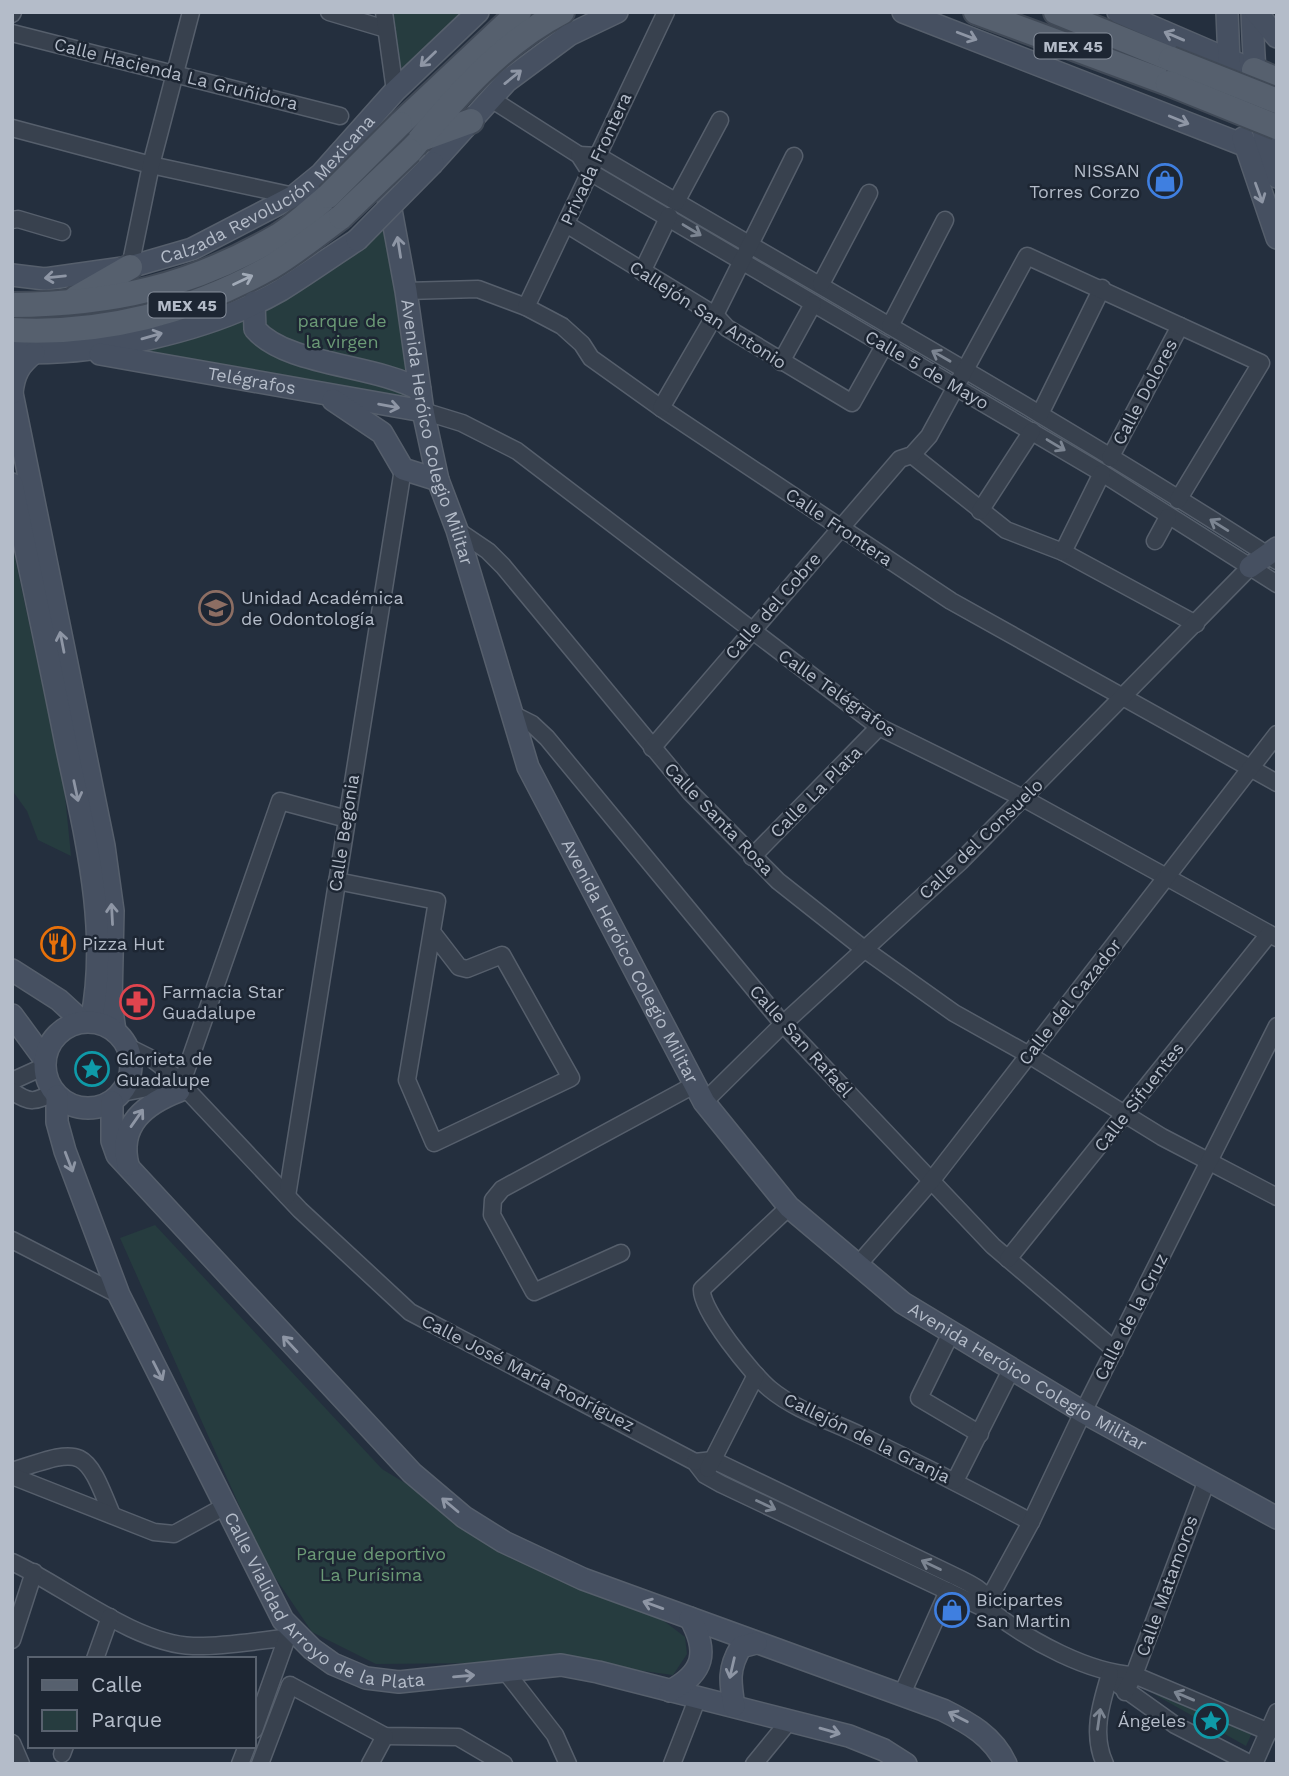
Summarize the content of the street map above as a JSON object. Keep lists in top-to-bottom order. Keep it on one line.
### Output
{"streets":{"main road":["MEX 45","Calzada Revolución Mexicana","Telégrafos","Avenida Heróico Colegio Militar","Calle Vialidad Arroyo de la Plata"],"street":["Calle Hacienda La Gruñidora","Privada Frontera","Callejón San Antonio","Calle 5 de Mayo","Calle Dolores","Calle Frontera","Calle del Cobre","Calle Telégrafos","Calle La Plata","Calle Santa Rosa","Calle Begonia","Calle del Consuelo","Calle del Cazador","Calle San Rafaél","Calle Sifuentes","Calle de la Cruz","Calle José María Rodríguez","Callejón de la Granja","Calle Matamoros"]},"crossings":[["Privada Frontera","Callejón San Antonio"],["Privada Frontera","Calle 5 de Mayo"],["Privada Frontera","Calle Frontera"],["Calzada Revolución Mexicana","Avenida Heróico Colegio Militar"],["Callejón San Antonio","Calle 5 de Mayo"],["Calle 5 de Mayo","Calle Dolores"],["Calle 5 de Mayo","Calle del Cobre"],["Calle 5 de Mayo","Calle del Consuelo"],["Telégrafos","Avenida Heróico Colegio Militar"],["Telégrafos","Calle Telégrafos"],["Avenida Heróico Colegio Militar","Calle Frontera"],["Avenida Heróico Colegio Militar","Calle Telégrafos"],["Avenida Heróico Colegio Militar","Calle Santa Rosa"],["Avenida Heróico Colegio Militar","Calle del Consuelo"],["Avenida Heróico Colegio Militar","Calle del Cazador"],["Avenida Heróico Colegio Militar","Calle San Rafaél"],["Avenida Heróico Colegio Militar","Calle de la Cruz"],["Avenida Heróico Colegio Militar","Callejón de la Granja"],["Avenida Heróico Colegio Militar","Calle Matamoros"],["Calle Frontera","Calle del Cobre"],["Calle Frontera","Calle del Consuelo"],["Calle Frontera","Calle del Cazador"],["Calle del Cobre","Calle Telégrafos"],["Calle del Cobre","Calle Santa Rosa"],["Calle Telégrafos","Calle La Plata"],["Calle Telégrafos","Calle del Consuelo"],["Calle Telégrafos","Calle del Cazador"],["Calle Telégrafos","Calle Sifuentes"],["Calle La Plata","Calle Santa Rosa"],["Calle Santa Rosa","Calle del Consuelo"],["Calle Santa Rosa","Calle del Cazador"],["Calle Santa Rosa","Calle Sifuentes"],["Calle Santa Rosa","Calle de la Cruz"],["Calle Begonia","Calle José María Rodríguez"],["Calle del Consuelo","Calle San Rafaél"],["Calle del Cazador","Calle San Rafaél"],["Calle San Rafaél","Calle Sifuentes"],["Calle San Rafaél","Calle de la Cruz"],["Calle de la Cruz","Calle José María Rodríguez"],["Calle de la Cruz","Callejón de la Granja"],["Calle José María Rodríguez","Calle Matamoros"],["Calle José María Rodríguez","Calle Vialidad Arroyo de la Plata"]],"parks":["parque de la virgen","Parque deportivo La Purísima"],"places":{"shop":["NISSAN Torres Corzo","Bicipartes San Martin"],"school or university":["Unidad Académica de Odontología"],"restaurant":["Pizza Hut"],"pharmacy":["Farmacia Star Guadalupe"],"place":["Glorieta de Guadalupe","Ángeles"]},"legend":["Calle","Parque"]}
